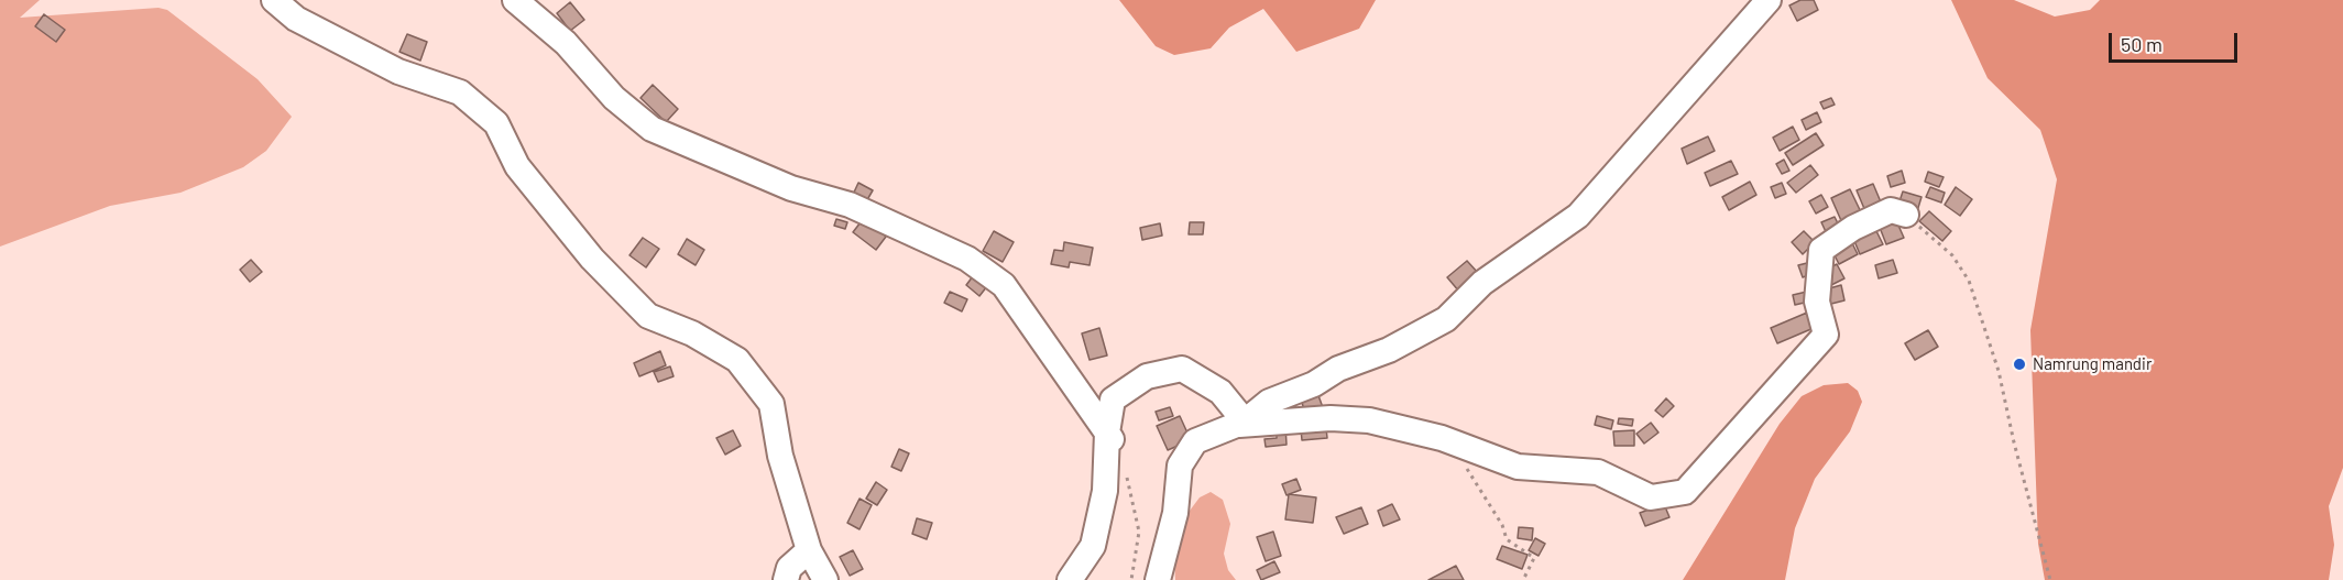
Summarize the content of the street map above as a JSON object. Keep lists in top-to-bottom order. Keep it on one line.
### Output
{"places":["Namrung mandir"],"scale_bar":"50 m"}
